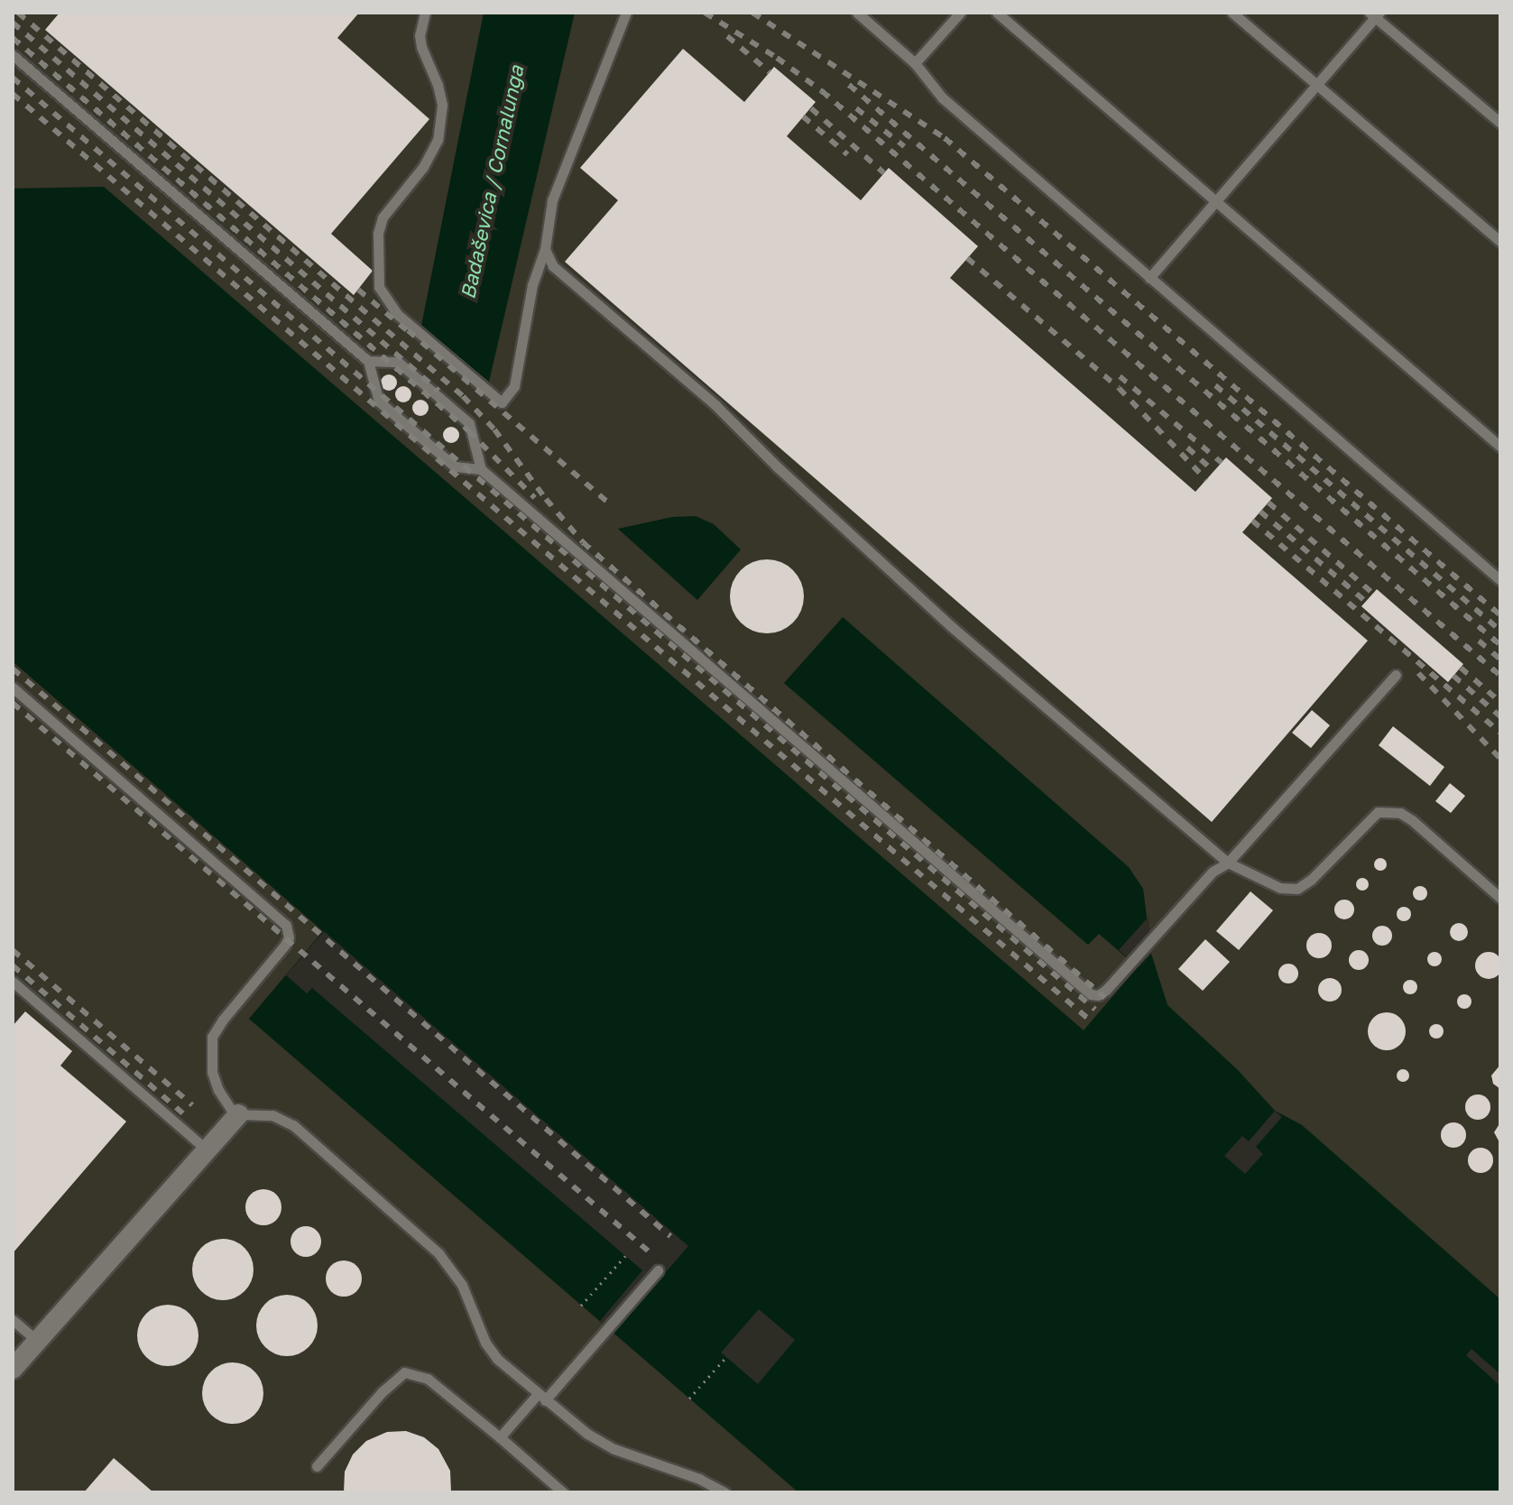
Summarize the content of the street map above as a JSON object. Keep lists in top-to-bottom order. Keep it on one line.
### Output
{"water":["Badaševica / Cornalunga"]}
